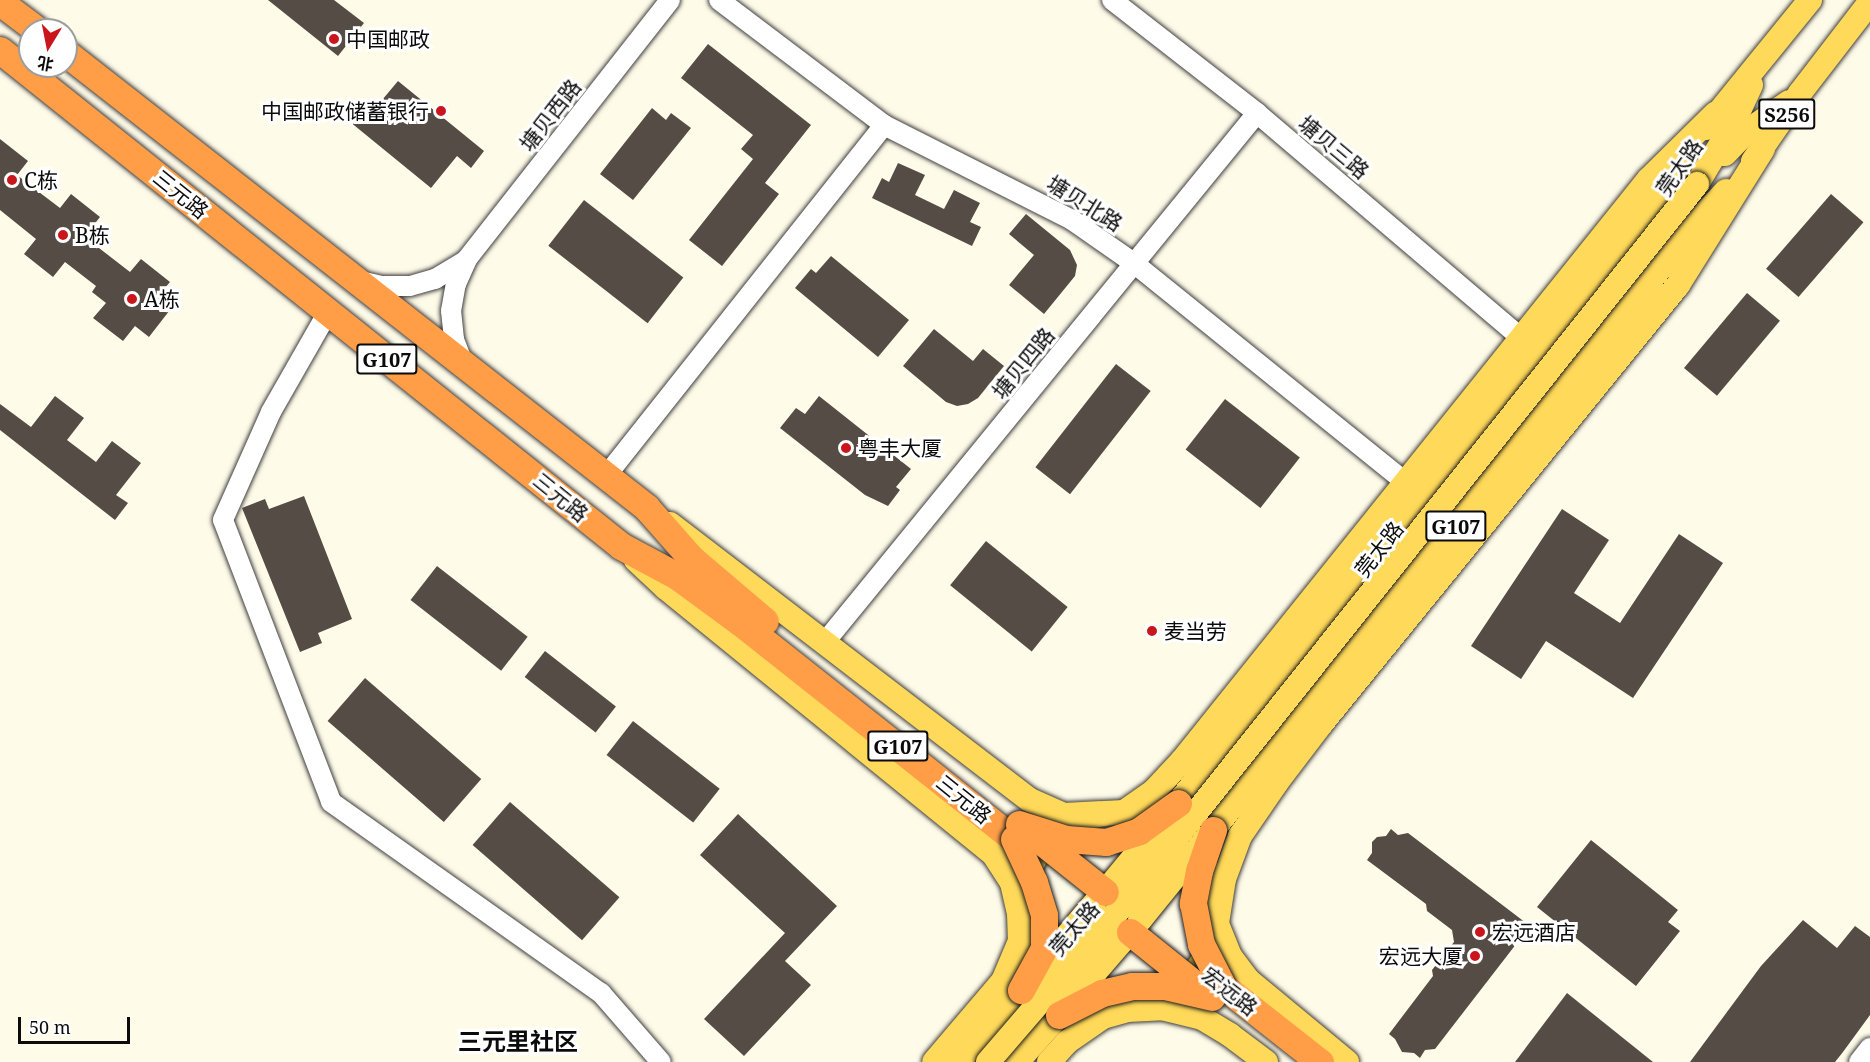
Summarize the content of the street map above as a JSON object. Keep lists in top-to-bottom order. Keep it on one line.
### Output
{"streets":{"highway":["三元路","G107","宏远路"],"main road":["S256","莞太路"],"street":["塘贝西路","塘贝三路","塘贝北路","塘贝四路"]},"crossings":[["S256","G107"],["塘贝三路","塘贝四路"],["莞太路","三元路"],["三元路","G107"],["三元路","宏远路"],["塘贝北路","塘贝四路"],["G107","宏远路"]],"districts":["三元里社区"],"places":["中国邮政","中国邮政储蓄银行","C栋","B栋","A栋","粤丰大厦","麦当劳","宏远酒店","宏远大厦"],"scale_bar":"50 m","north":"bottom"}
